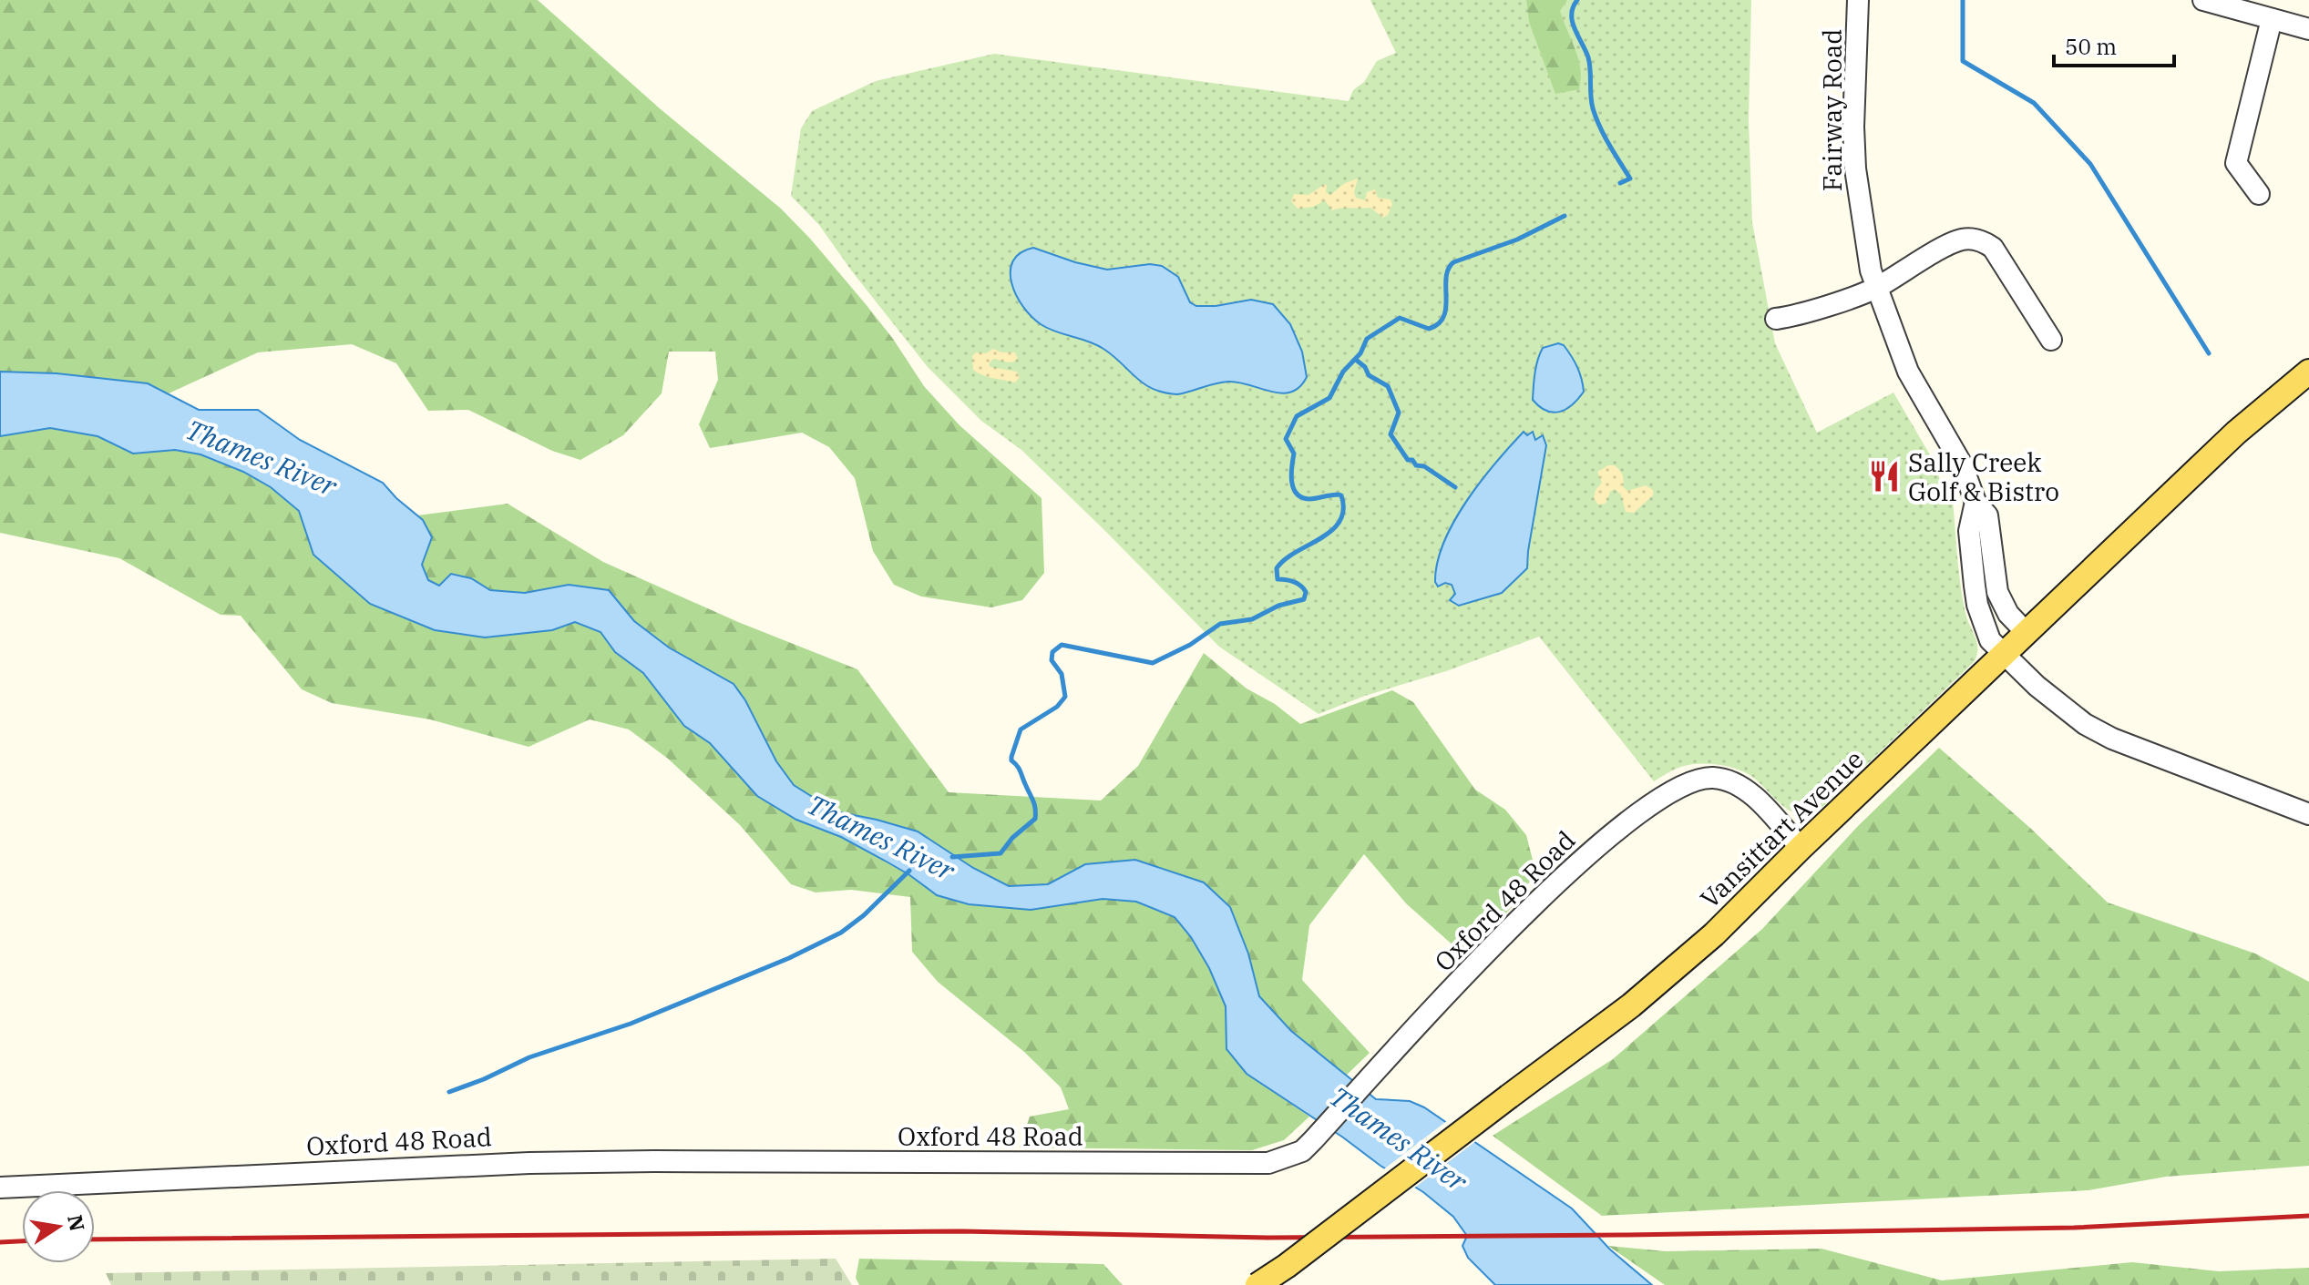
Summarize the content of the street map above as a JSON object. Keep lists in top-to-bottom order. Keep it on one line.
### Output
{"streets":{"main road":["Vansittart Avenue"],"street":["Fairway Road","Oxford 48 Road"]},"crossings":[["Fairway Road","Vansittart Avenue"],["Vansittart Avenue","Oxford 48 Road"]],"water":["Thames River"],"places":{"restaurant":["Sally Creek Golf & Bistro"]},"scale_bar":"50 m","north":"right"}
